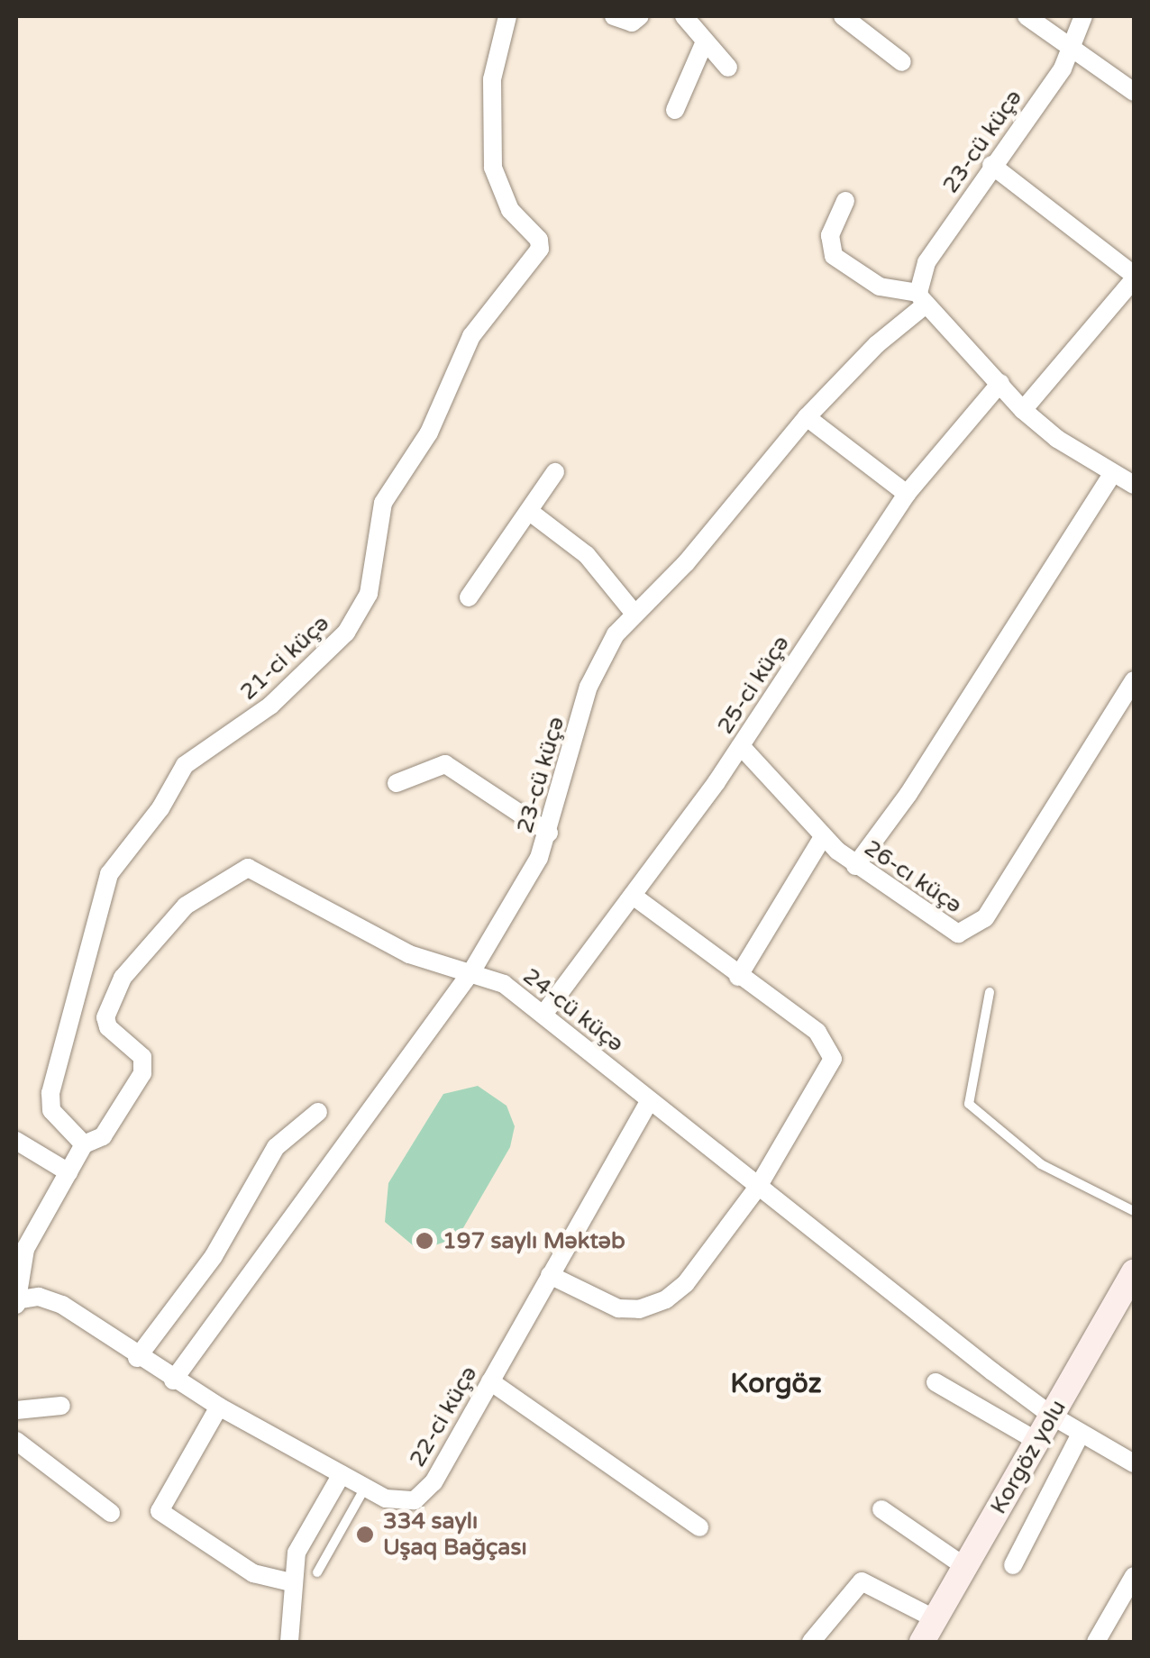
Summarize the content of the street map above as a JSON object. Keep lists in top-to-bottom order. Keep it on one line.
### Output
{"streets":{"main road":["Korgöz yolu"],"street":["23-cü küçə","21-ci küçə","25-ci küçə","26-cı küçə","24-cü küçə","22-ci küçə"]},"crossings":[["23-cü küçə","24-cü küçə"],["23-cü küçə","22-ci küçə"],["21-ci küçə","24-cü küçə"],["25-ci küçə","26-cı küçə"],["25-ci küçə","24-cü küçə"],["24-cü küçə","22-ci küçə"],["24-cü küçə","Korgöz yolu"]],"districts":["Korgöz"],"places":["197 saylı Məktəb","334 saylı Uşaq Bağçası"]}
